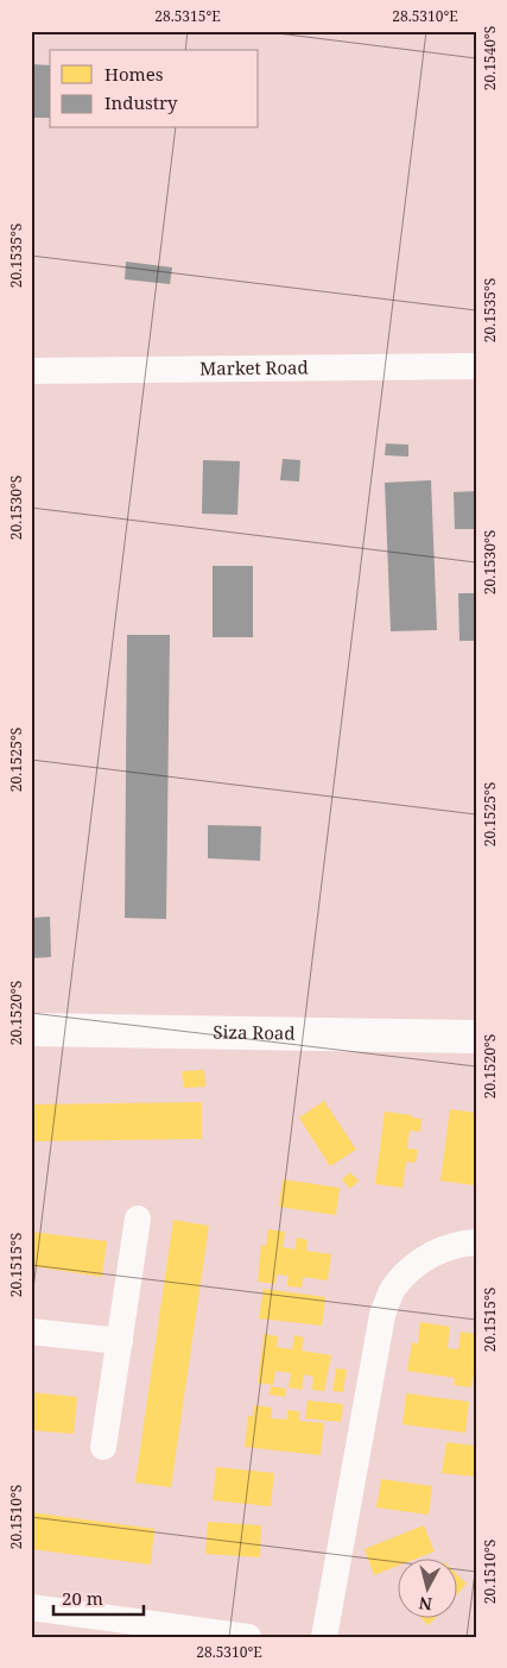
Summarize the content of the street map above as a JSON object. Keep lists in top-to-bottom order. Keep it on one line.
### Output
{"streets":{"street":["Market Road","Siza Road"]},"legend":["Homes","Industry"],"scale_bar":"20 m","north":"bottom","coordinates":["28.5315°E","28.5310°E","20.1540°S","20.1535°S","20.1530°S","20.1525°S","20.1520°S","20.1515°S","20.1510°S"]}
